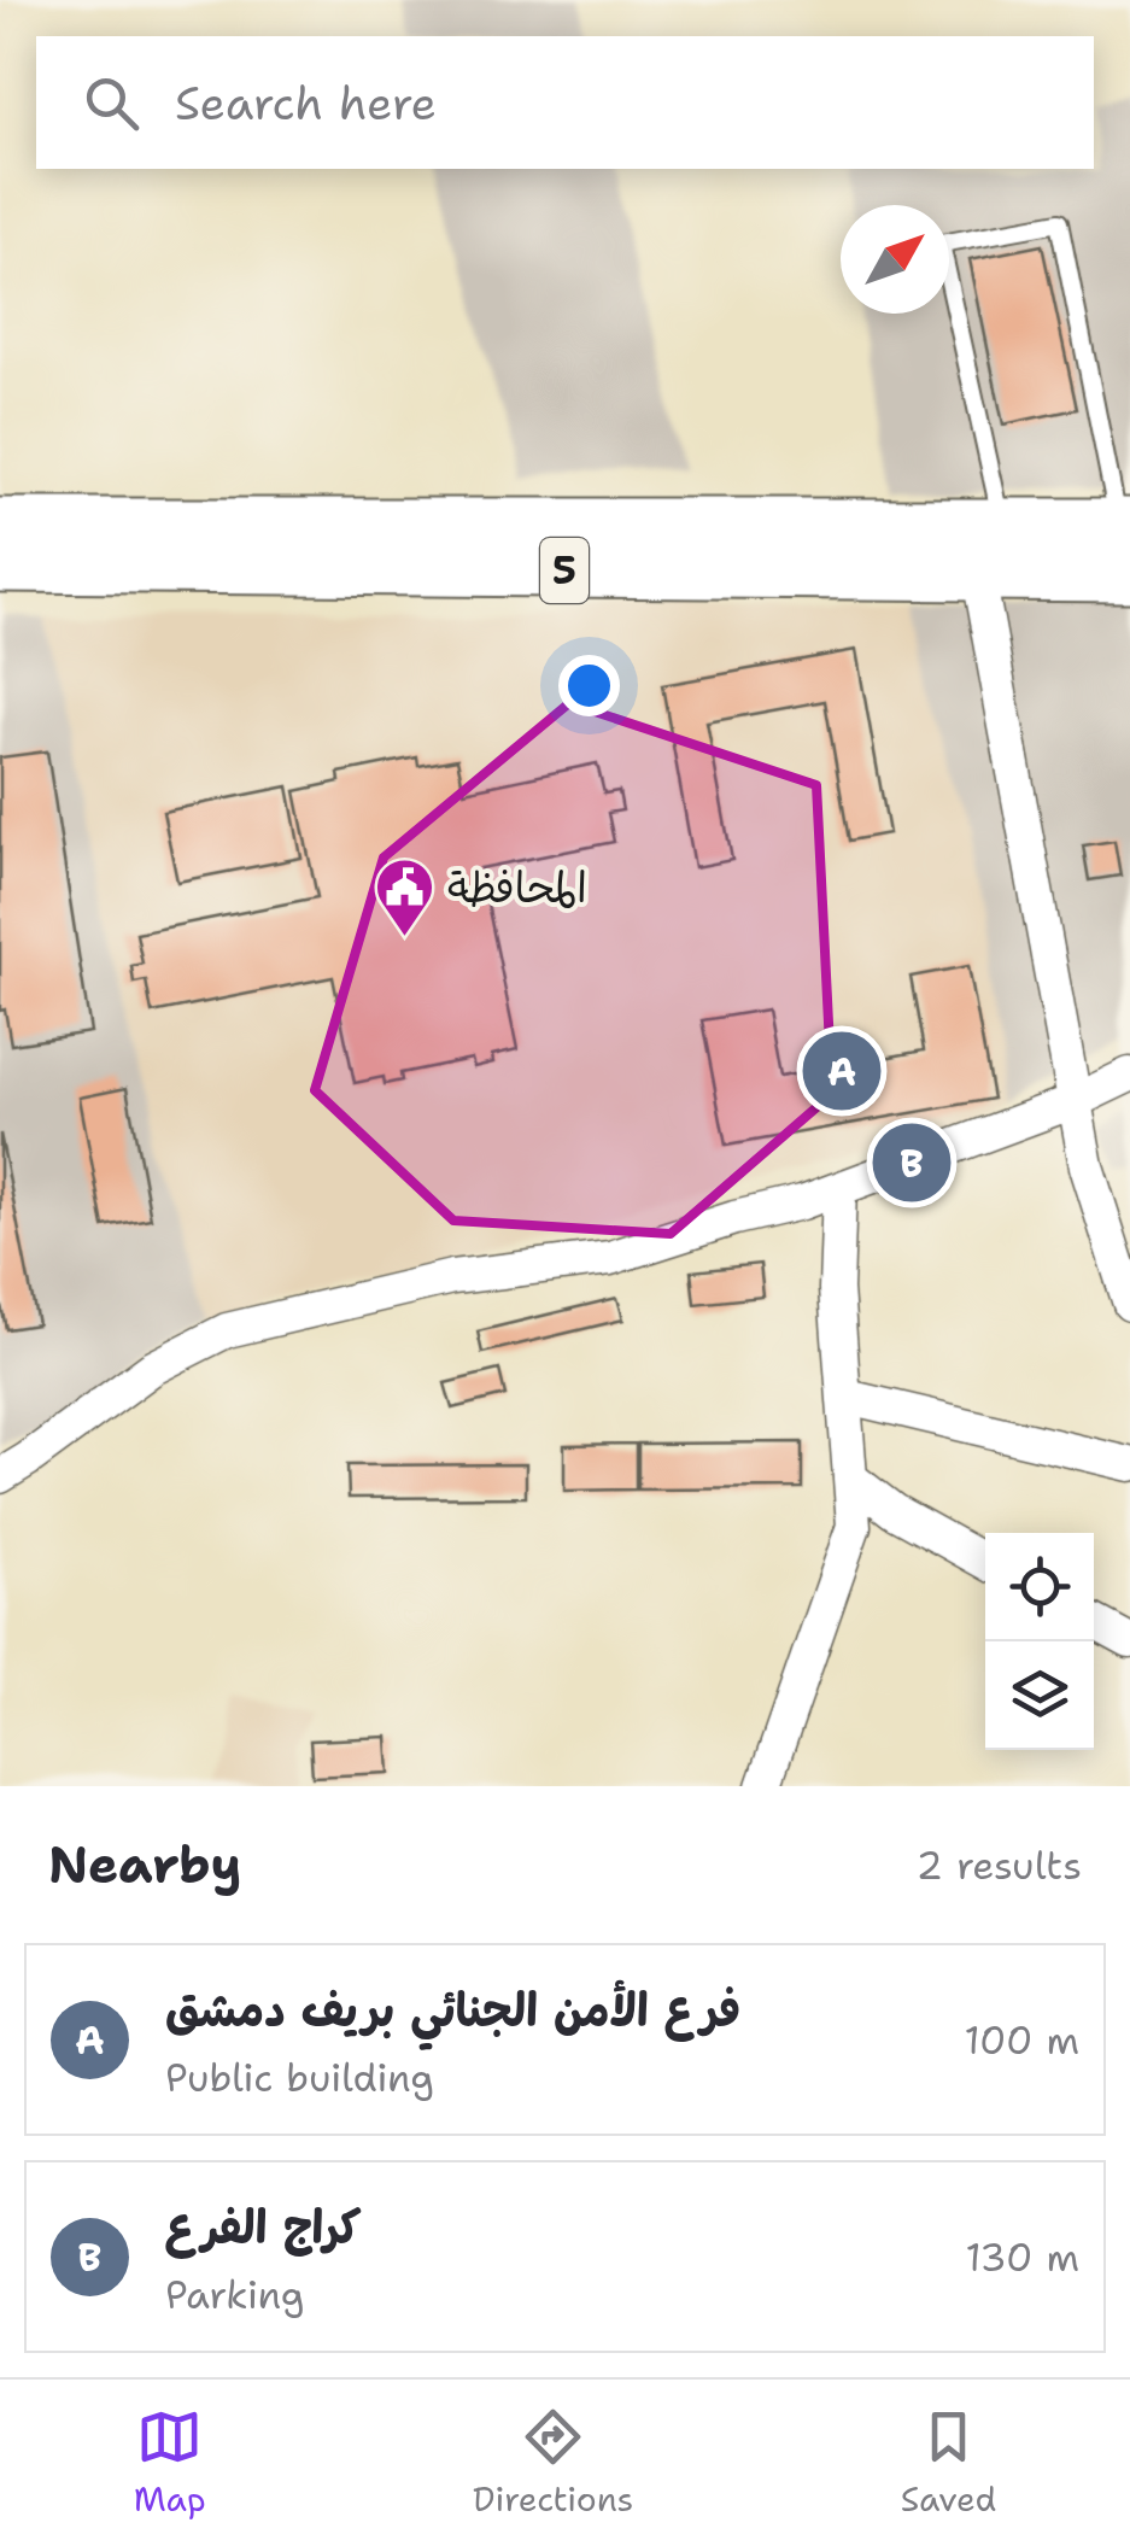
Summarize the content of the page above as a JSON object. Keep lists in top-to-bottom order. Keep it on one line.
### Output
{"streets":{"main road":["5"]},"places":{"public building":["المحافظة"]},"north":"top right","page":{"search":"Search here","pins":["A","B"],"heading":["Nearby","2 results"],"list":[{"mark":"A","name":"فرع الأمن الجنائي بريف دمشق","note":"Public building","value":"100 m"},{"mark":"B","name":"كراج الفرع","note":"Parking","value":"130 m"}],"nav":["Map","Directions","Saved"]}}
